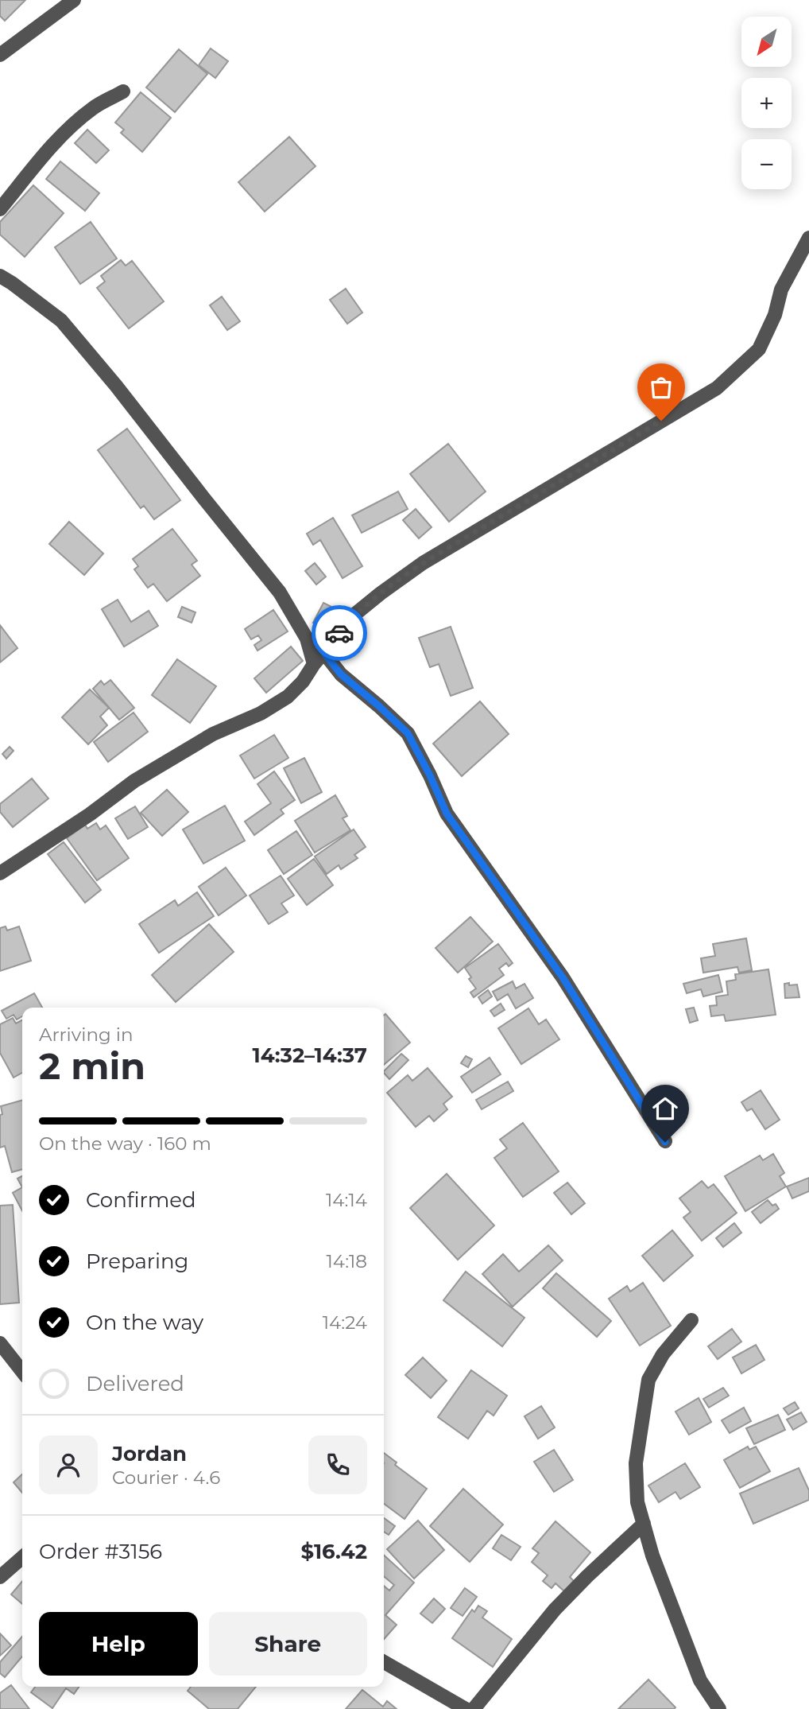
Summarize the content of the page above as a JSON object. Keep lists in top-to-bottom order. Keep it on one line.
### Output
{"north":"bottom left","page":{"map_buttons":["+","−"],"heading":["2 min","Arriving in","14:32–14:37"],"panel":["Jordan","Courier · 4.6","Order #3156","$16.42"],"bar":"On the way · 160 m","list":[["Confirmed","14:14"],["Preparing","14:18"],["On the way","14:24"],"Delivered"],"buttons":["Help","Share"]}}
